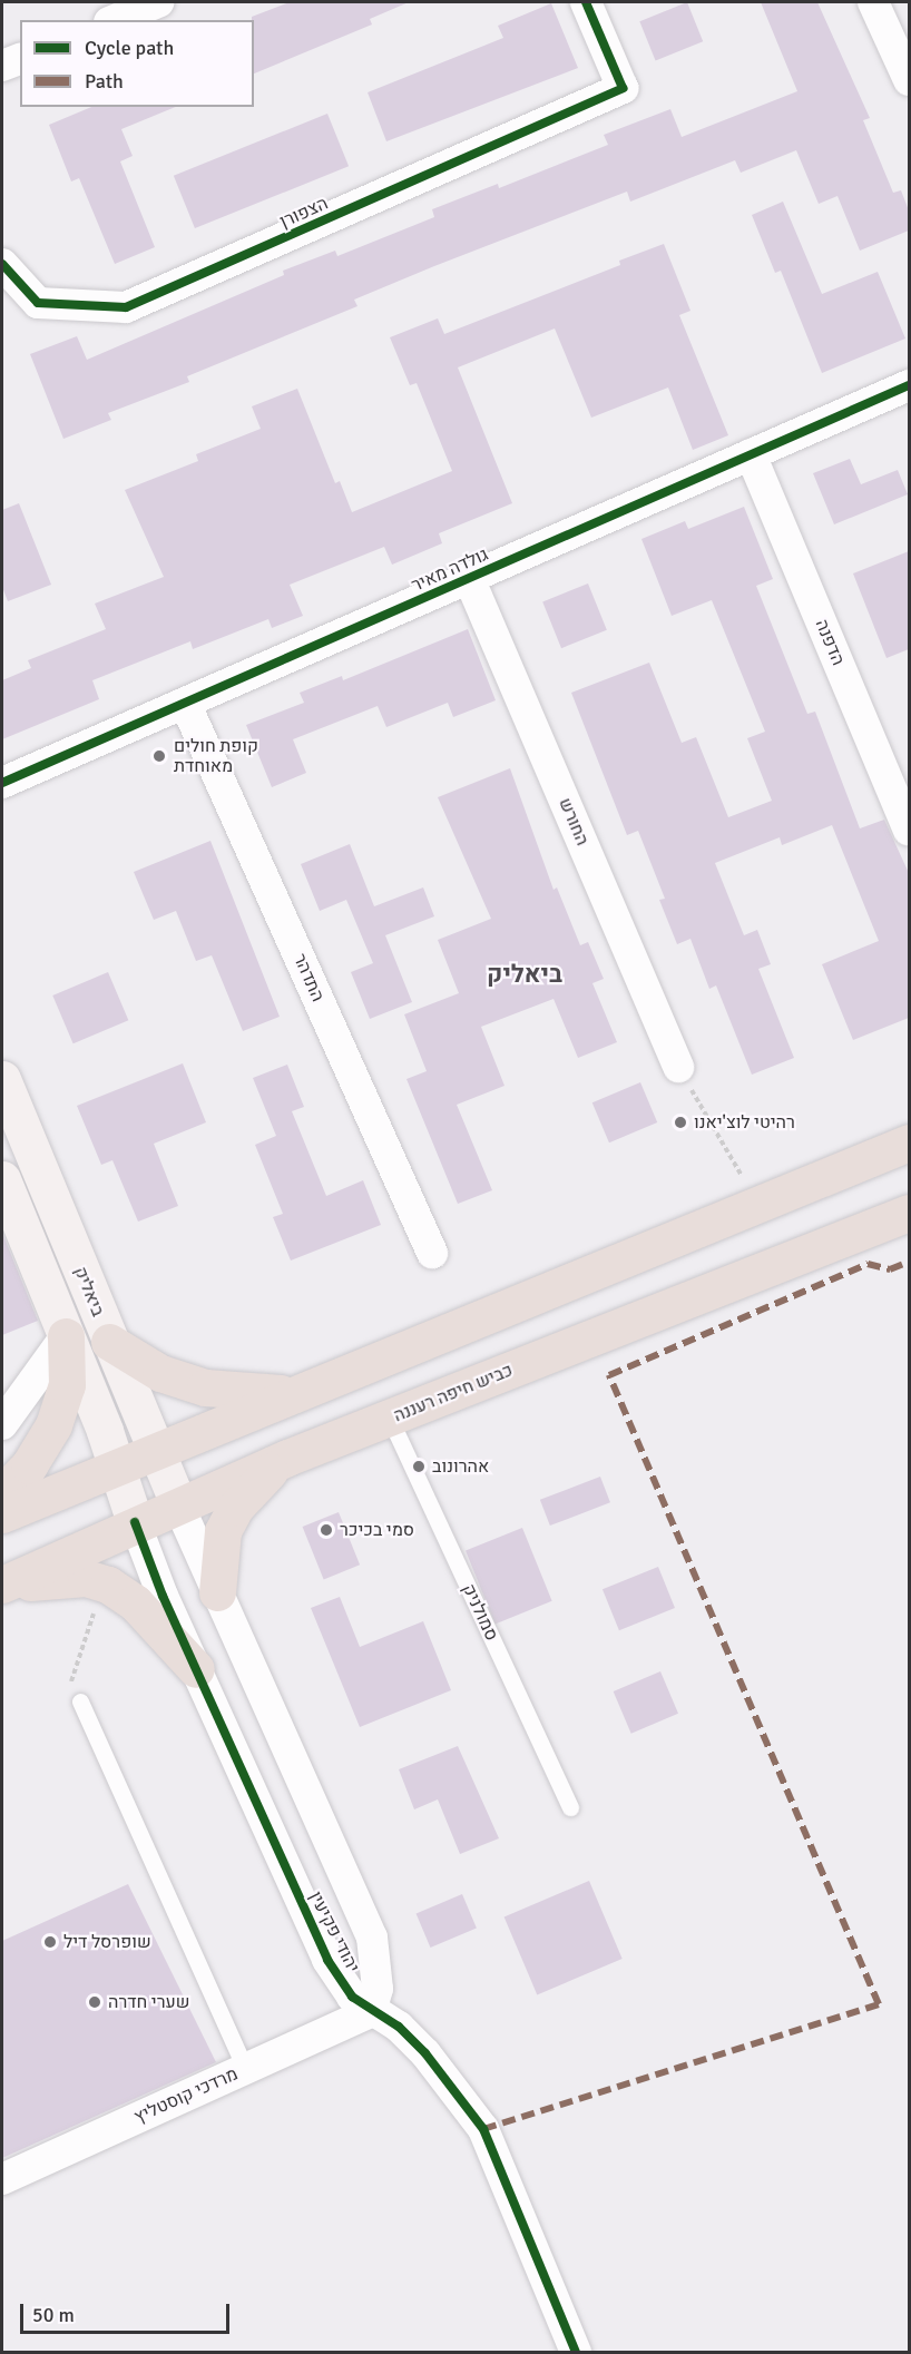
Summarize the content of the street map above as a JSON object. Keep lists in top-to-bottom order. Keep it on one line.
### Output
{"streets":{"highway":["כביש חיפה רעננה"],"main road":["ביאליק","יהודי פקיעין"],"street":["הצפורן","גולדה מאיר","הדפנה","החורש","התדהר","מרדכי קוסטליץ"],"lane":["סמולניק"]},"crossings":[["גולדה מאיר","הדפנה"],["גולדה מאיר","החורש"],["גולדה מאיר","התדהר"],["ביאליק","כביש חיפה רעננה"],["ביאליק","יהודי פקיעין"],["כביש חיפה רעננה","סמולניק"],["כביש חיפה רעננה","יהודי פקיעין"],["יהודי פקיעין","מרדכי קוסטליץ"]],"districts":["ביאליק"],"places":["קופת חולים מאוחדת","רהיטי לוצ'יאנו","אהרונוב","סמי בכיכר","שופרסל דיל","שערי חדרה"],"legend":["Cycle path","Path"],"scale_bar":"50 m"}
